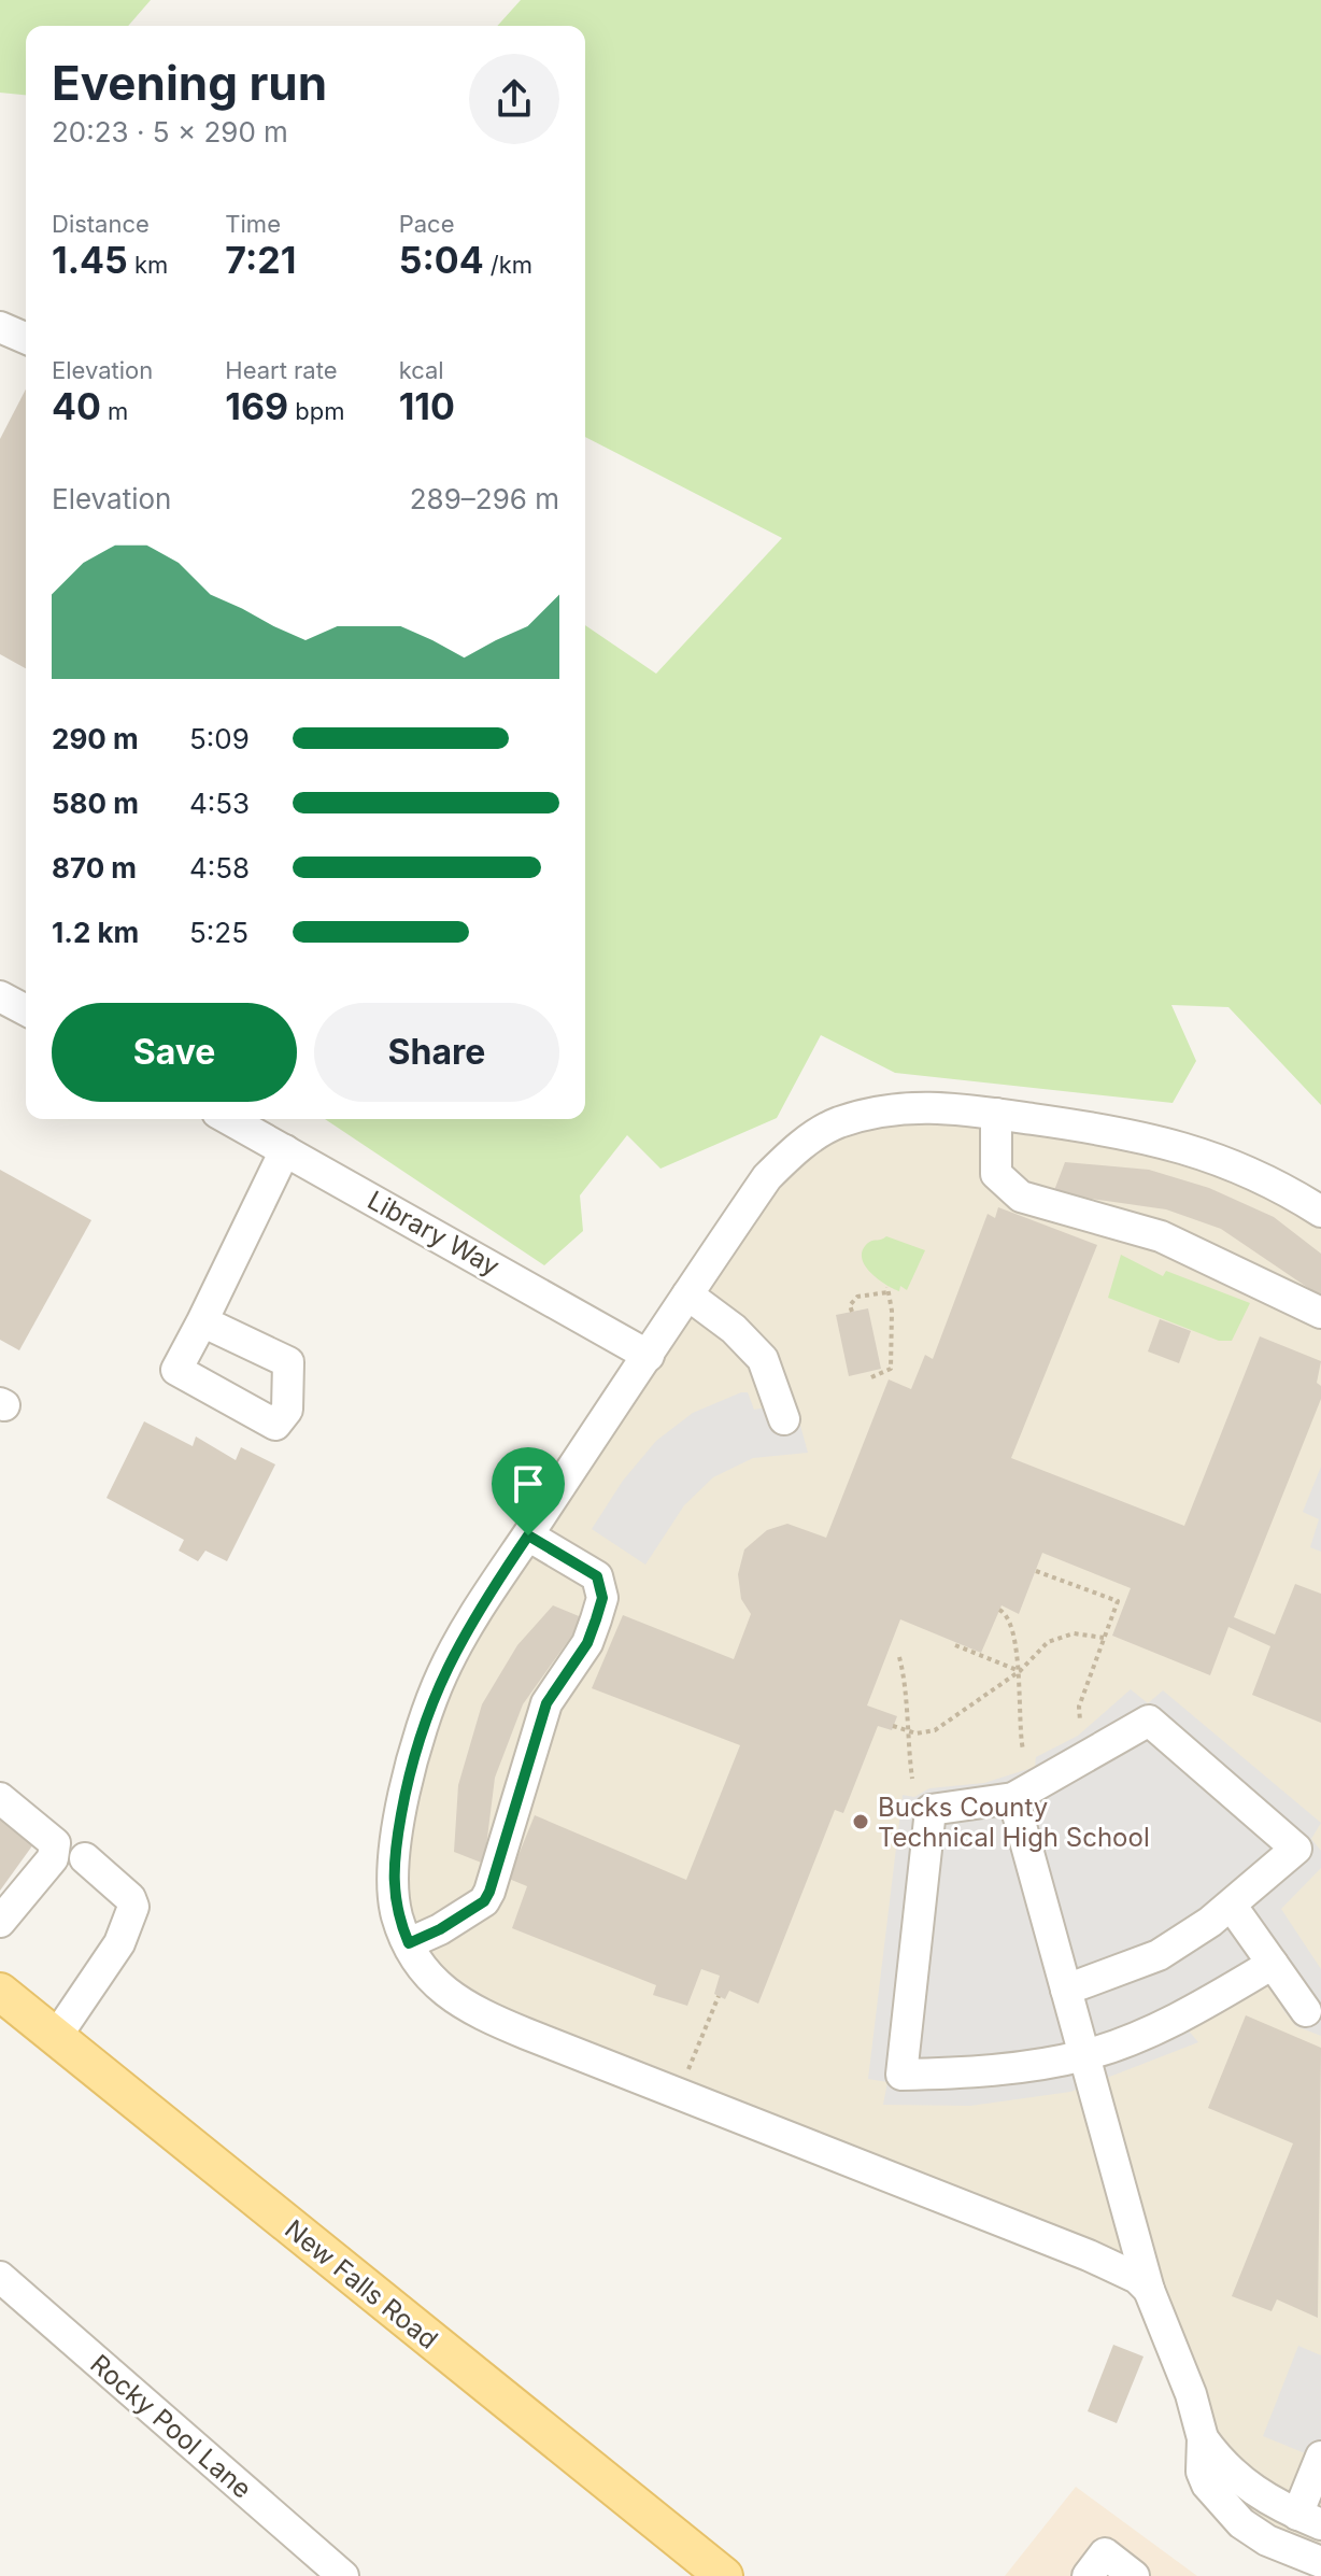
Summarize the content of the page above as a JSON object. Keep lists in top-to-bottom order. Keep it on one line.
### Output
{"streets":{"main road":["New Falls Road"],"street":["Library Way","Rocky Pool Lane"]},"places":["Bucks County Technical High School"],"page":{"heading":["Evening run","20:23 · 5 × 290 m"],"stats":[["Distance","1.45 km"],["Time","7:21"],["Pace","5:04 /km"],["Elevation","40 m"],["Heart rate","169 bpm"],["kcal","110"]],"chart":["Elevation","289–296 m"],"list":[{"name":"290 m","note":"5:09"},{"name":"580 m","note":"4:53"},{"name":"870 m","note":"4:58"},{"name":"1.2 km","note":"5:25"}],"buttons":["Save","Share"]}}
